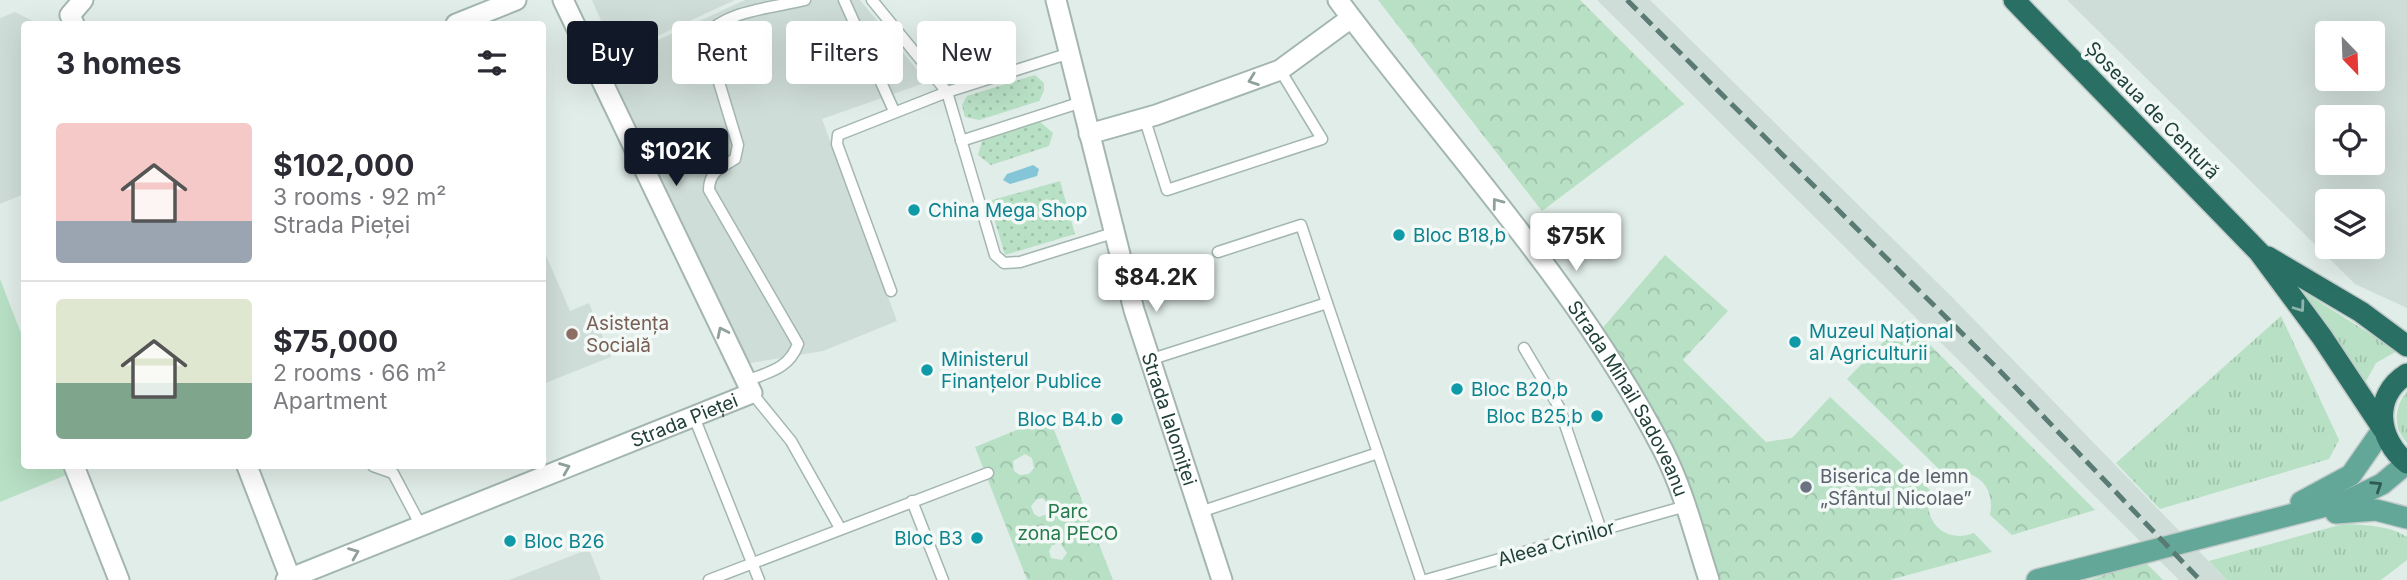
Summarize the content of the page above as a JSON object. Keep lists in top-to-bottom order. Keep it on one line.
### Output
{"streets":{"highway":["Șoseaua de Centură"],"street":["Strada Mihail Sadoveanu","Strada Ialomiței","Strada Pieței"],"lane":["Aleea Crinilor"]},"crossings":[["Strada Mihail Sadoveanu","Aleea Crinilor"]],"one_way":["Strada Mihail Sadoveanu"],"parks":["Parc zona PECO"],"places":["China Mega Shop","Bloc B18,b","Asistența Socială","Muzeul Național al Agriculturii","Ministerul Finanțelor Publice","Bloc B20,b","Bloc B25,b","Bloc B4.b","Biserica de lemn „Sfântul Nicolae”","Bloc B3","Bloc B26"],"north":"bottom right","page":{"chip":["Buy","Rent","Filters","New"],"heading":"3 homes","list":[{"name":"$102,000","note":"3 rooms · 92 m² · Strada Pieței"},{"name":"$75,000","note":"2 rooms · 66 m² · Apartment"}],"price":["$102K","$75K","$84.2K"]}}
